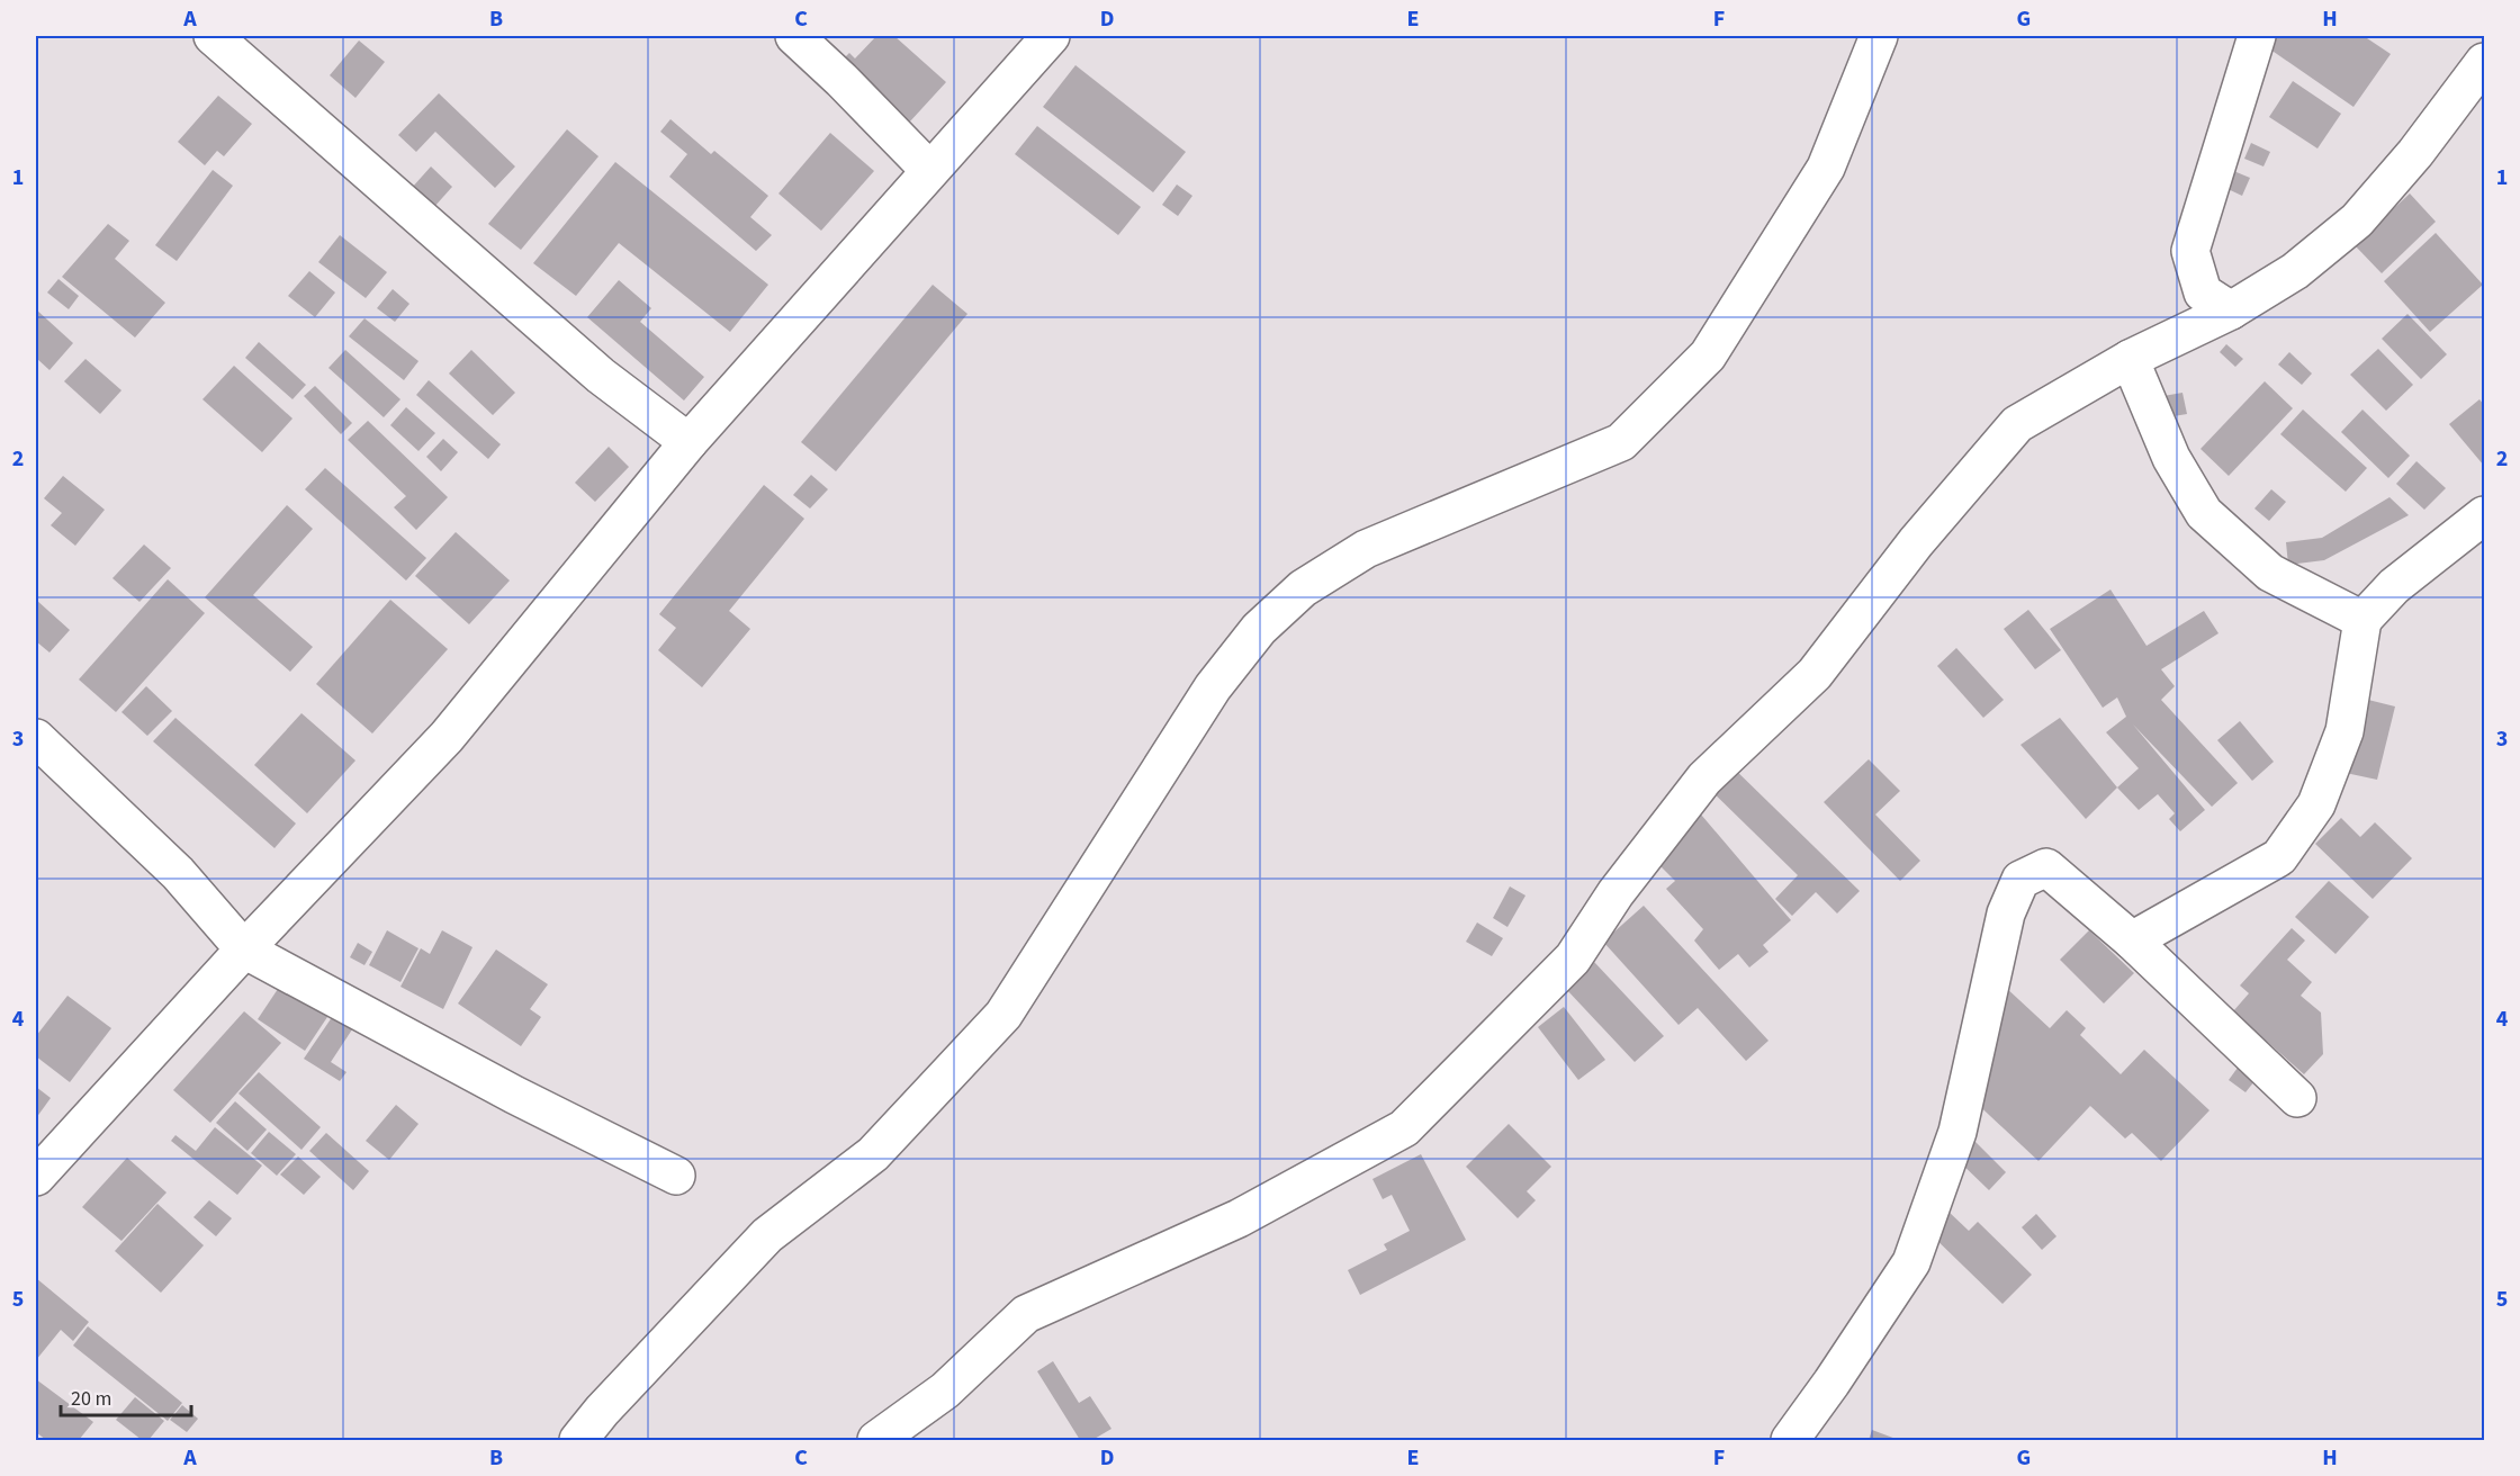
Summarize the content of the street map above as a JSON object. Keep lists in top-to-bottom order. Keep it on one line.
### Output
{"scale_bar":"20 m","grid":{"columns":["A","B","C","D","E","F","G","H"],"rows":["1","2","3","4","5"]}}
